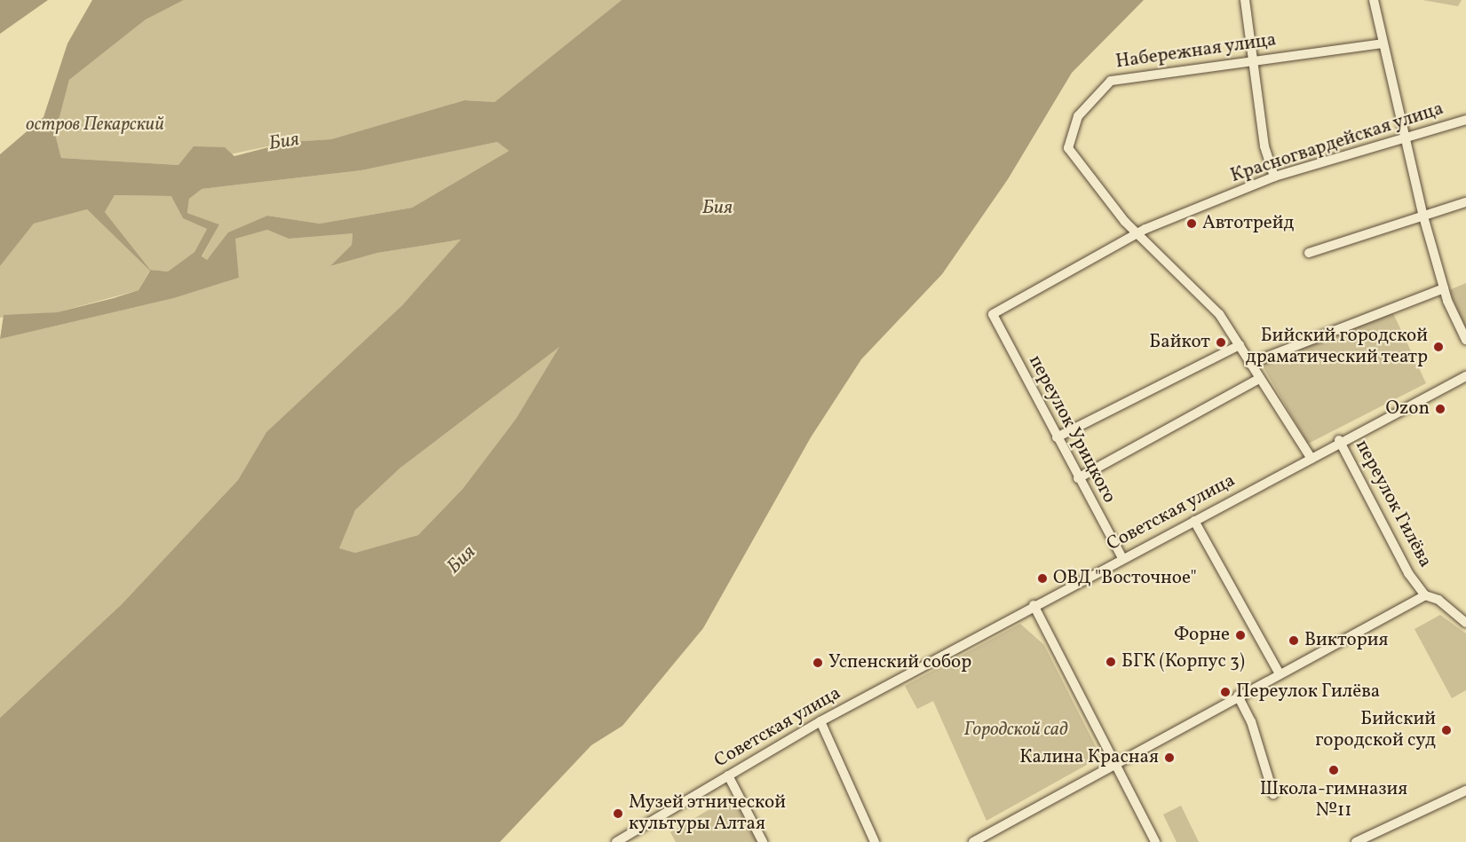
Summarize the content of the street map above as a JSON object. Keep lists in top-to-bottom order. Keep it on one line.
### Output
{"streets":{"street":["Набережная улица","Красногвардейская улица","переулок Урицкого","переулок Гилёва","Советская улица"]},"crossings":[["Набережная улица","Красногвардейская улица"],["Красногвардейская улица","переулок Урицкого"],["переулок Урицкого","Советская улица"],["переулок Гилёва","Советская улица"]],"water":["Бия"],"parks":["остров Пекарский","Городской сад"],"places":["Автотрейд","Байкот","Бийский городской драматический театр","Ozon","ОВД \"Восточное\"","Форне","Виктория","БГК (Корпус 3)","Успенский собор","Переулок Гилёва","Бийский городской суд","Калина Красная","Школа-гимназия №11","Музей этнической культуры Алтая"]}
